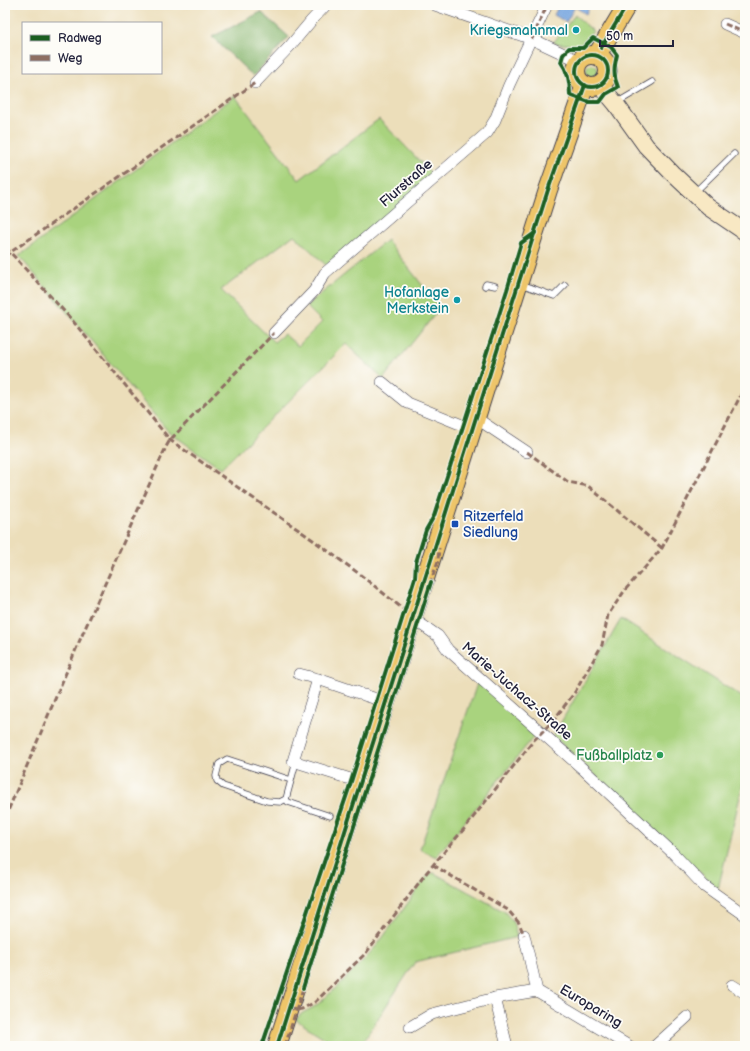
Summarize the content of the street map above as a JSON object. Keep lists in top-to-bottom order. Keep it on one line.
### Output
{"streets":{"street":["Flurstraße","Marie-Juchacz-Straße","Europaring"]},"places":{"other":["Kriegsmahnmal","Hofanlage Merkstein","Fußballplatz"],"transit":["Ritzerfeld Siedlung"]},"legend":["Radweg","Weg"],"scale_bar":"50 m"}
